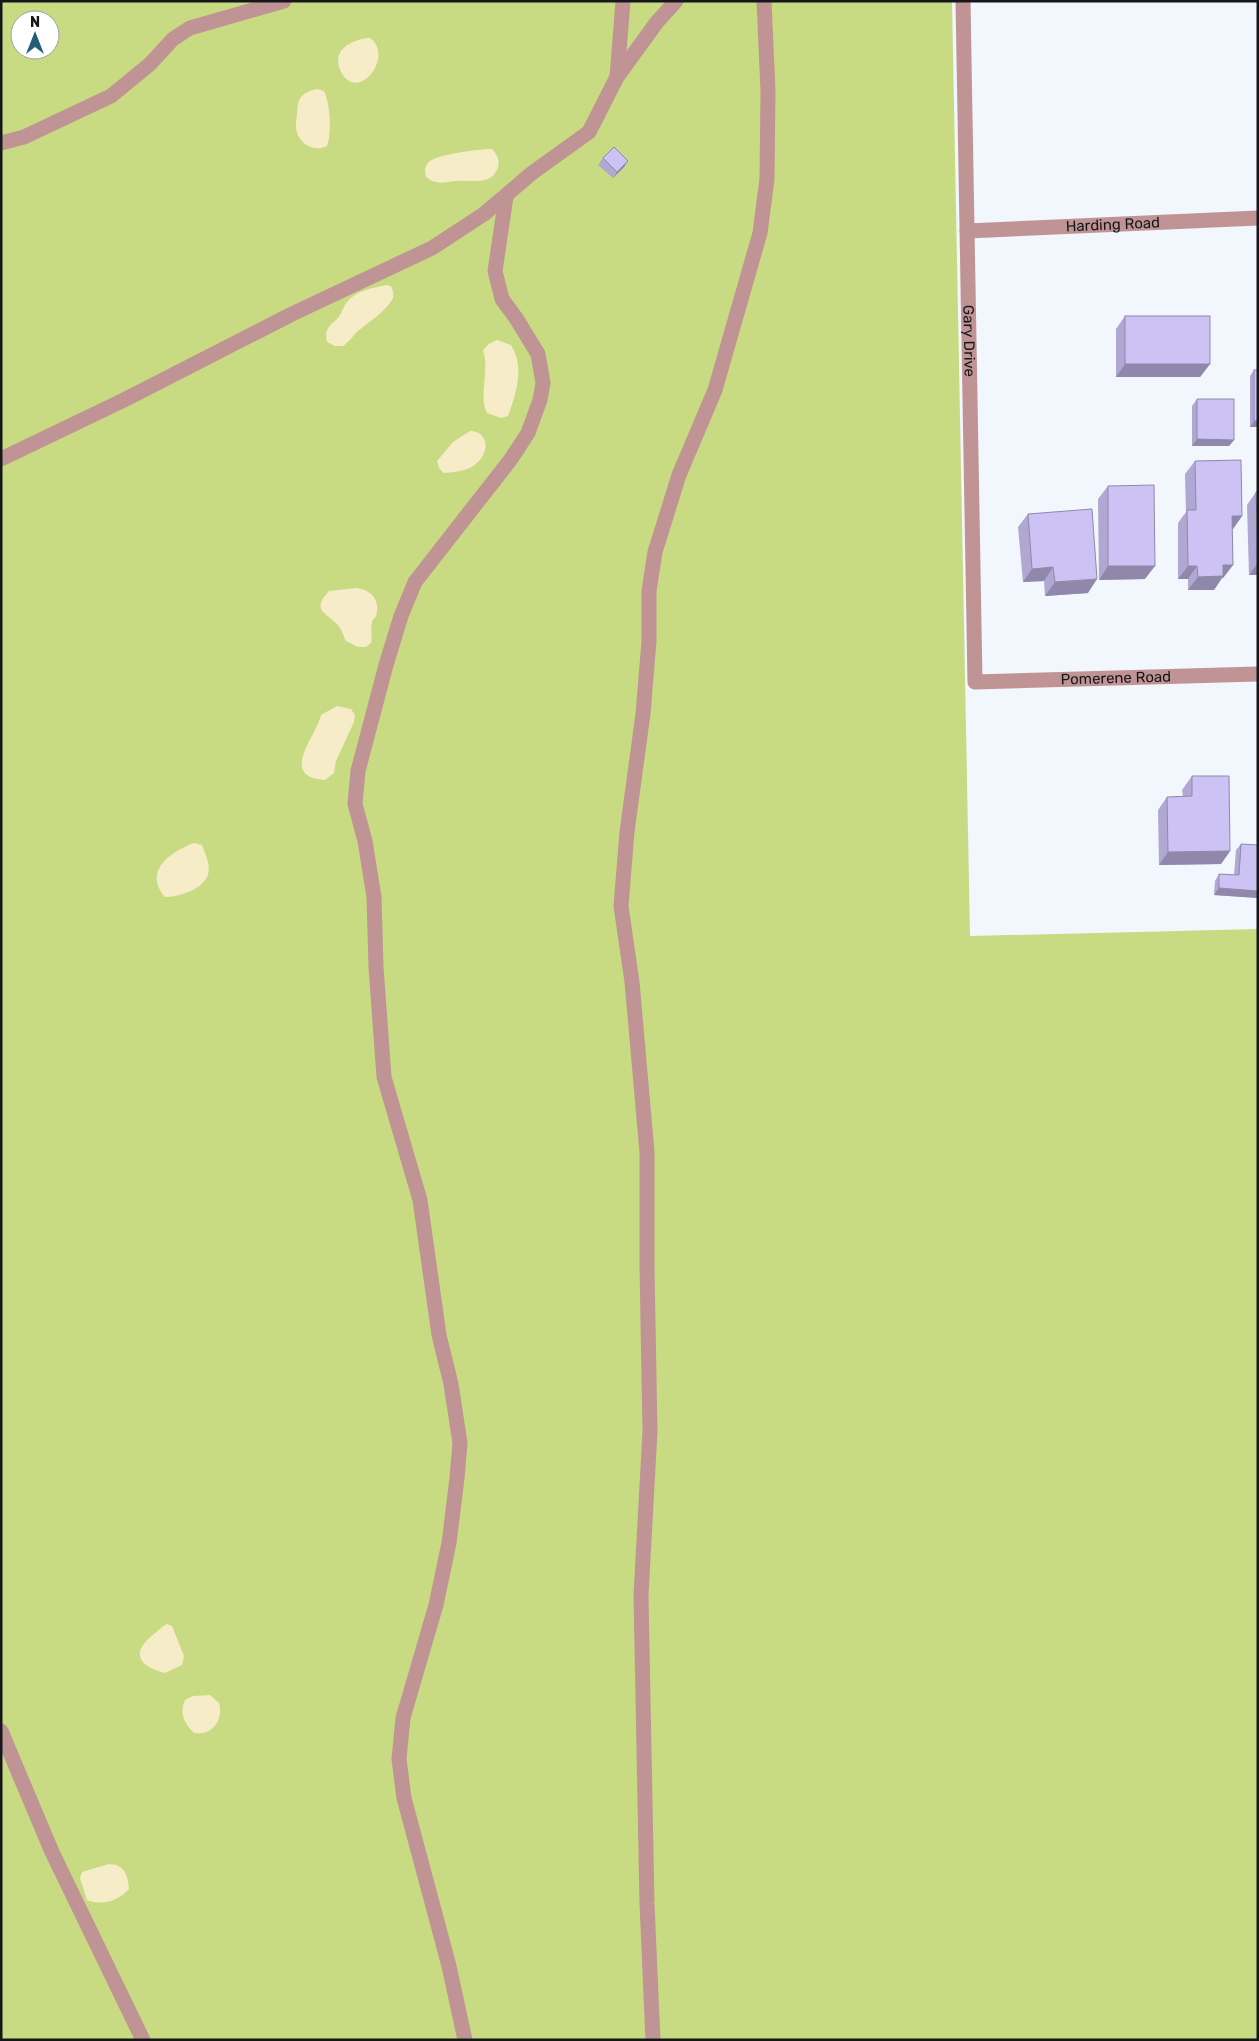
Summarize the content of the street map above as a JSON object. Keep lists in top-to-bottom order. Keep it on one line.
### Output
{"streets":{"street":["Harding Road","Gary Drive","Pomerene Road"]},"crossings":[["Harding Road","Gary Drive"],["Gary Drive","Pomerene Road"]],"north":"top"}
